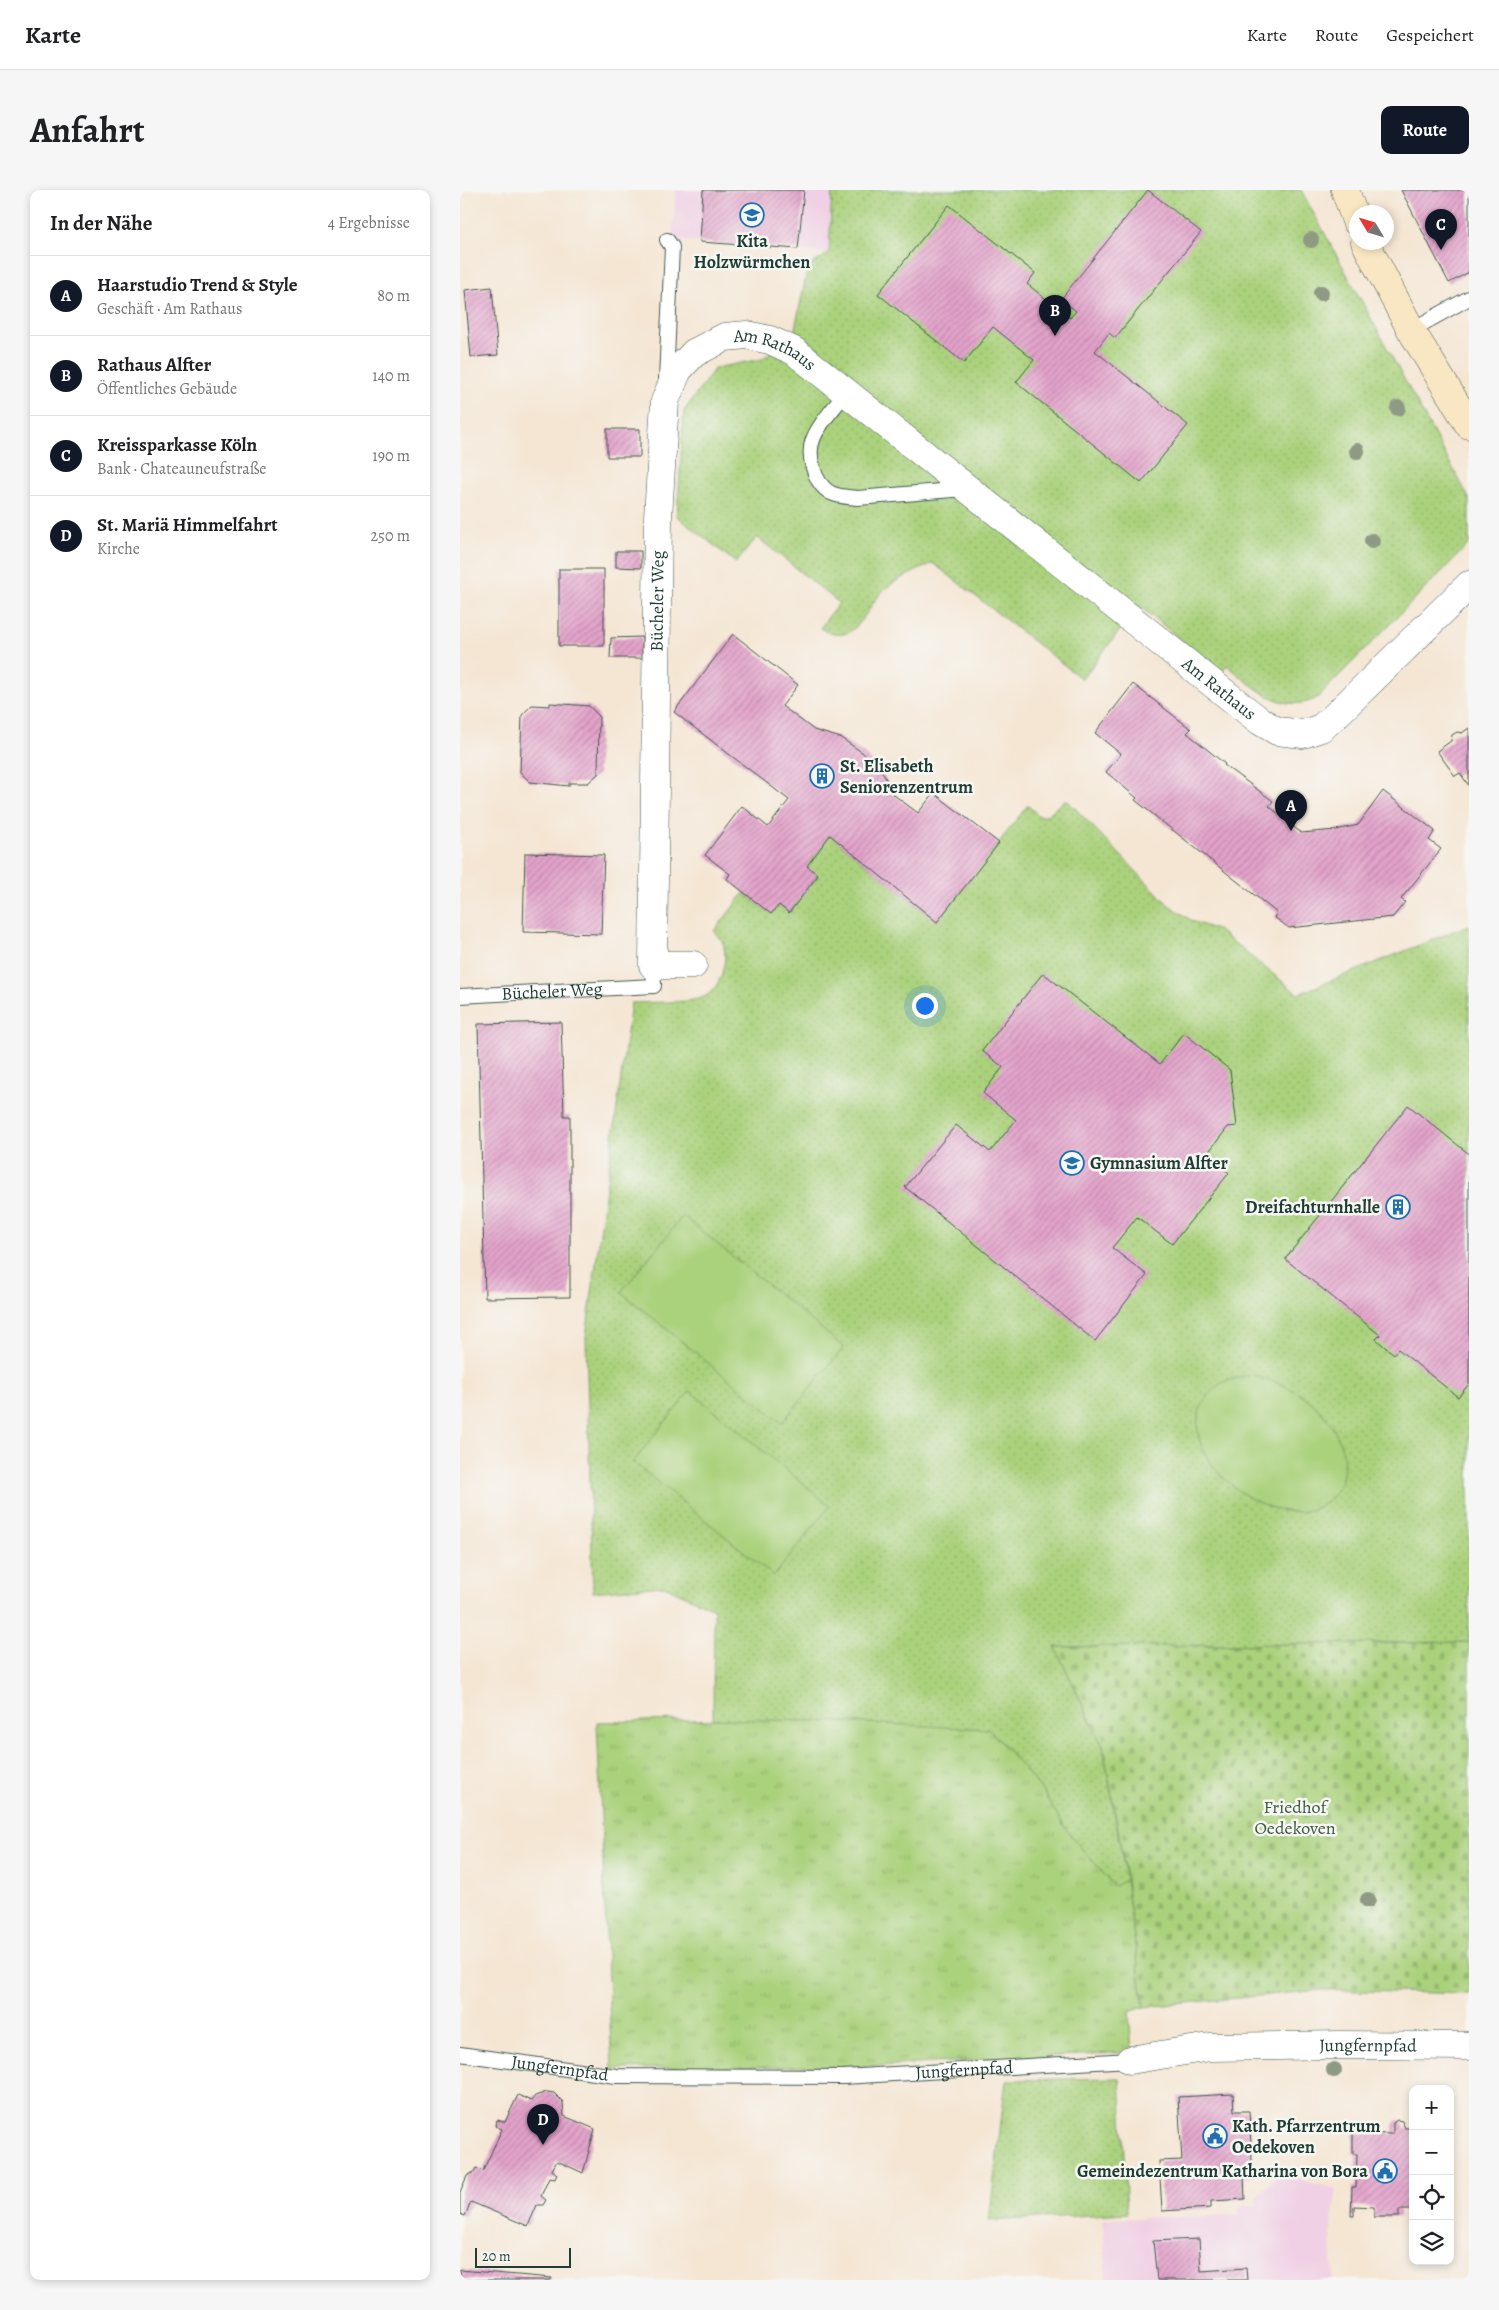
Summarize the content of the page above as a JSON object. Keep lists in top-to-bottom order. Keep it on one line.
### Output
{"streets":{"street":["Am Rathaus","Bücheler Weg","Jungfernpfad"]},"crossings":[["Am Rathaus","Bücheler Weg"]],"parks":["Friedhof Oedekoven"],"places":{"school or university":["Kita Holzwürmchen","Gymnasium Alfter"],"building":["St. Elisabeth Seniorenzentrum","Dreifachturnhalle"],"public building":["Kath. Pfarrzentrum Oedekoven","Gemeindezentrum Katharina von Bora"]},"scale_bar":"20 m","north":"top left","page":{"header":"Karte","nav":["Karte","Route","Gespeichert"],"title":"Anfahrt","buttons":"Route","heading":["In der Nähe","4 Ergebnisse"],"pins":["C","B","A","D"],"list":[{"mark":"A","name":"Haarstudio Trend & Style","note":"Geschäft · Am Rathaus","value":"80 m"},{"mark":"B","name":"Rathaus Alfter","note":"Öffentliches Gebäude","value":"140 m"},{"mark":"C","name":"Kreissparkasse Köln","note":"Bank · Chateauneufstraße","value":"190 m"},{"mark":"D","name":"St. Mariä Himmelfahrt","note":"Kirche","value":"250 m"}],"map_buttons":["+","−"],"scale":"20 m"}}
